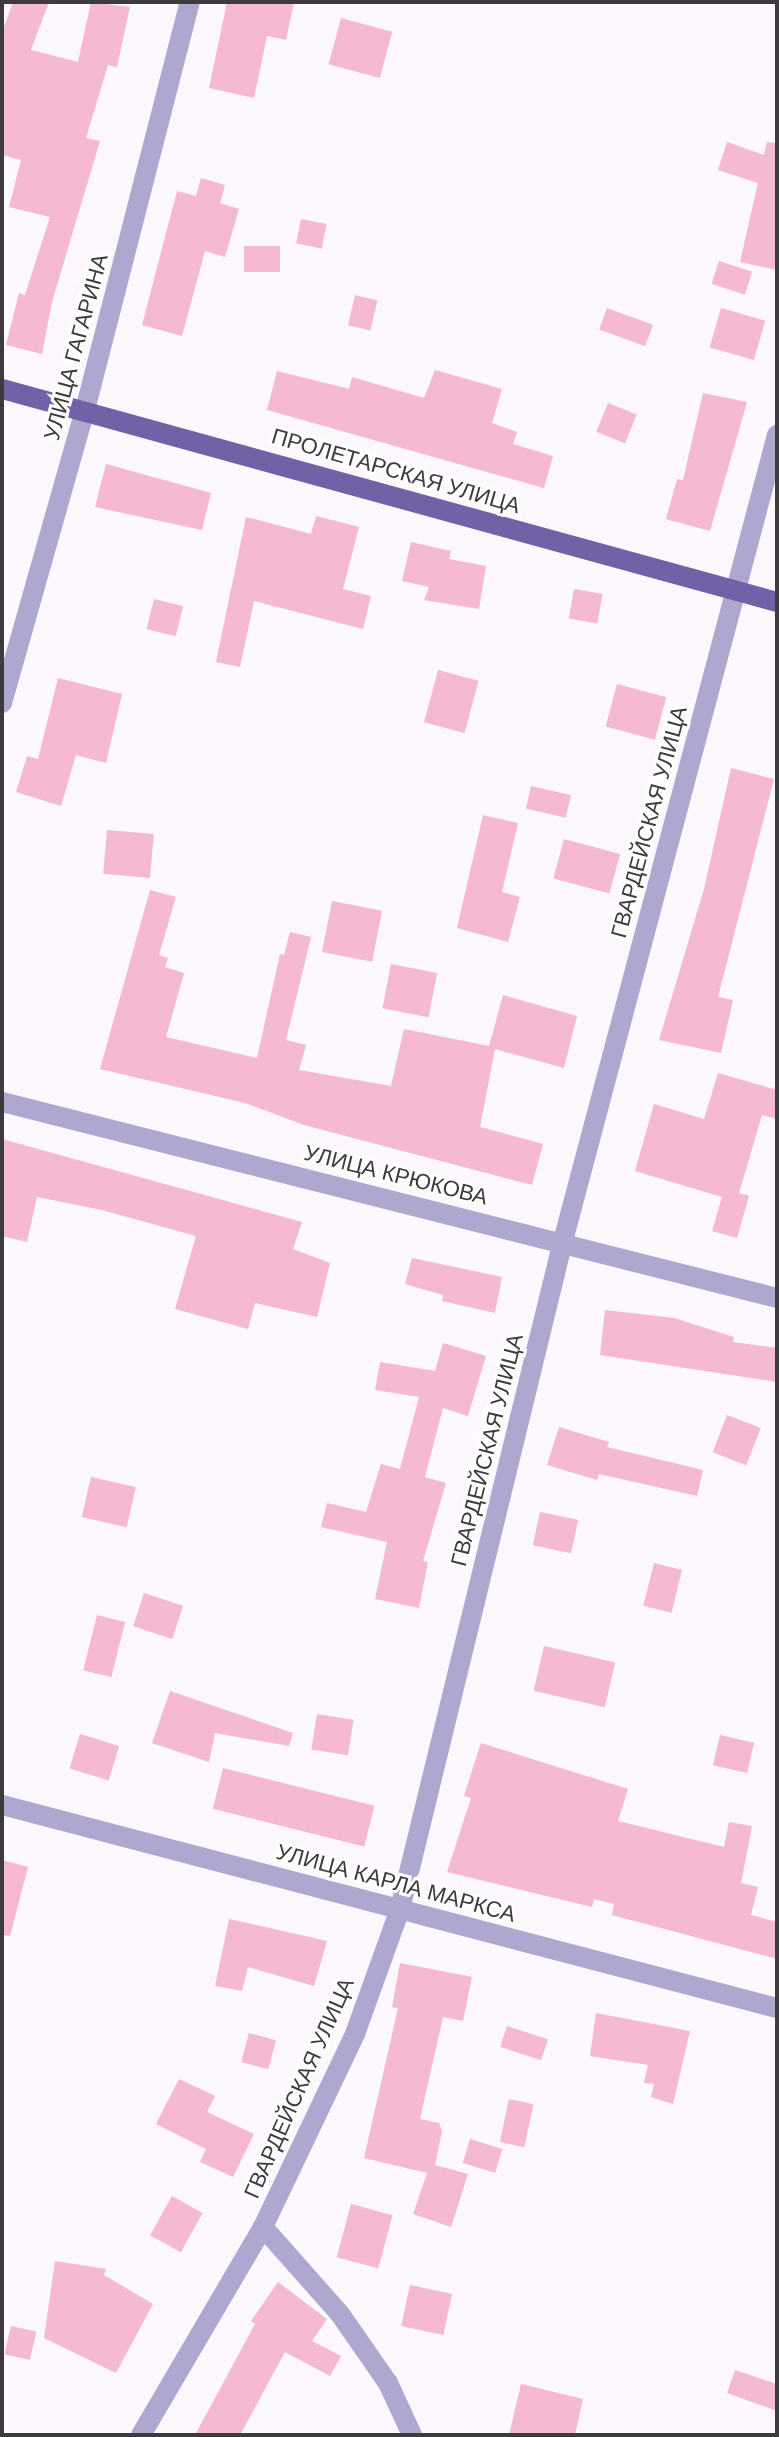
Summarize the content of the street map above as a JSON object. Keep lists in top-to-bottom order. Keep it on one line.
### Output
{"streets":{"main road":["ПРОЛЕТАРСКАЯ УЛИЦА"],"street":["УЛИЦА ГАГАРИНА","ГВАРДЕЙСКАЯ УЛИЦА","УЛИЦА КРЮКОВА","УЛИЦА КАРЛА МАРКСА"]},"crossings":[["УЛИЦА ГАГАРИНА","ПРОЛЕТАРСКАЯ УЛИЦА"],["ПРОЛЕТАРСКАЯ УЛИЦА","ГВАРДЕЙСКАЯ УЛИЦА"],["ГВАРДЕЙСКАЯ УЛИЦА","УЛИЦА КРЮКОВА"],["ГВАРДЕЙСКАЯ УЛИЦА","УЛИЦА КАРЛА МАРКСА"]]}
